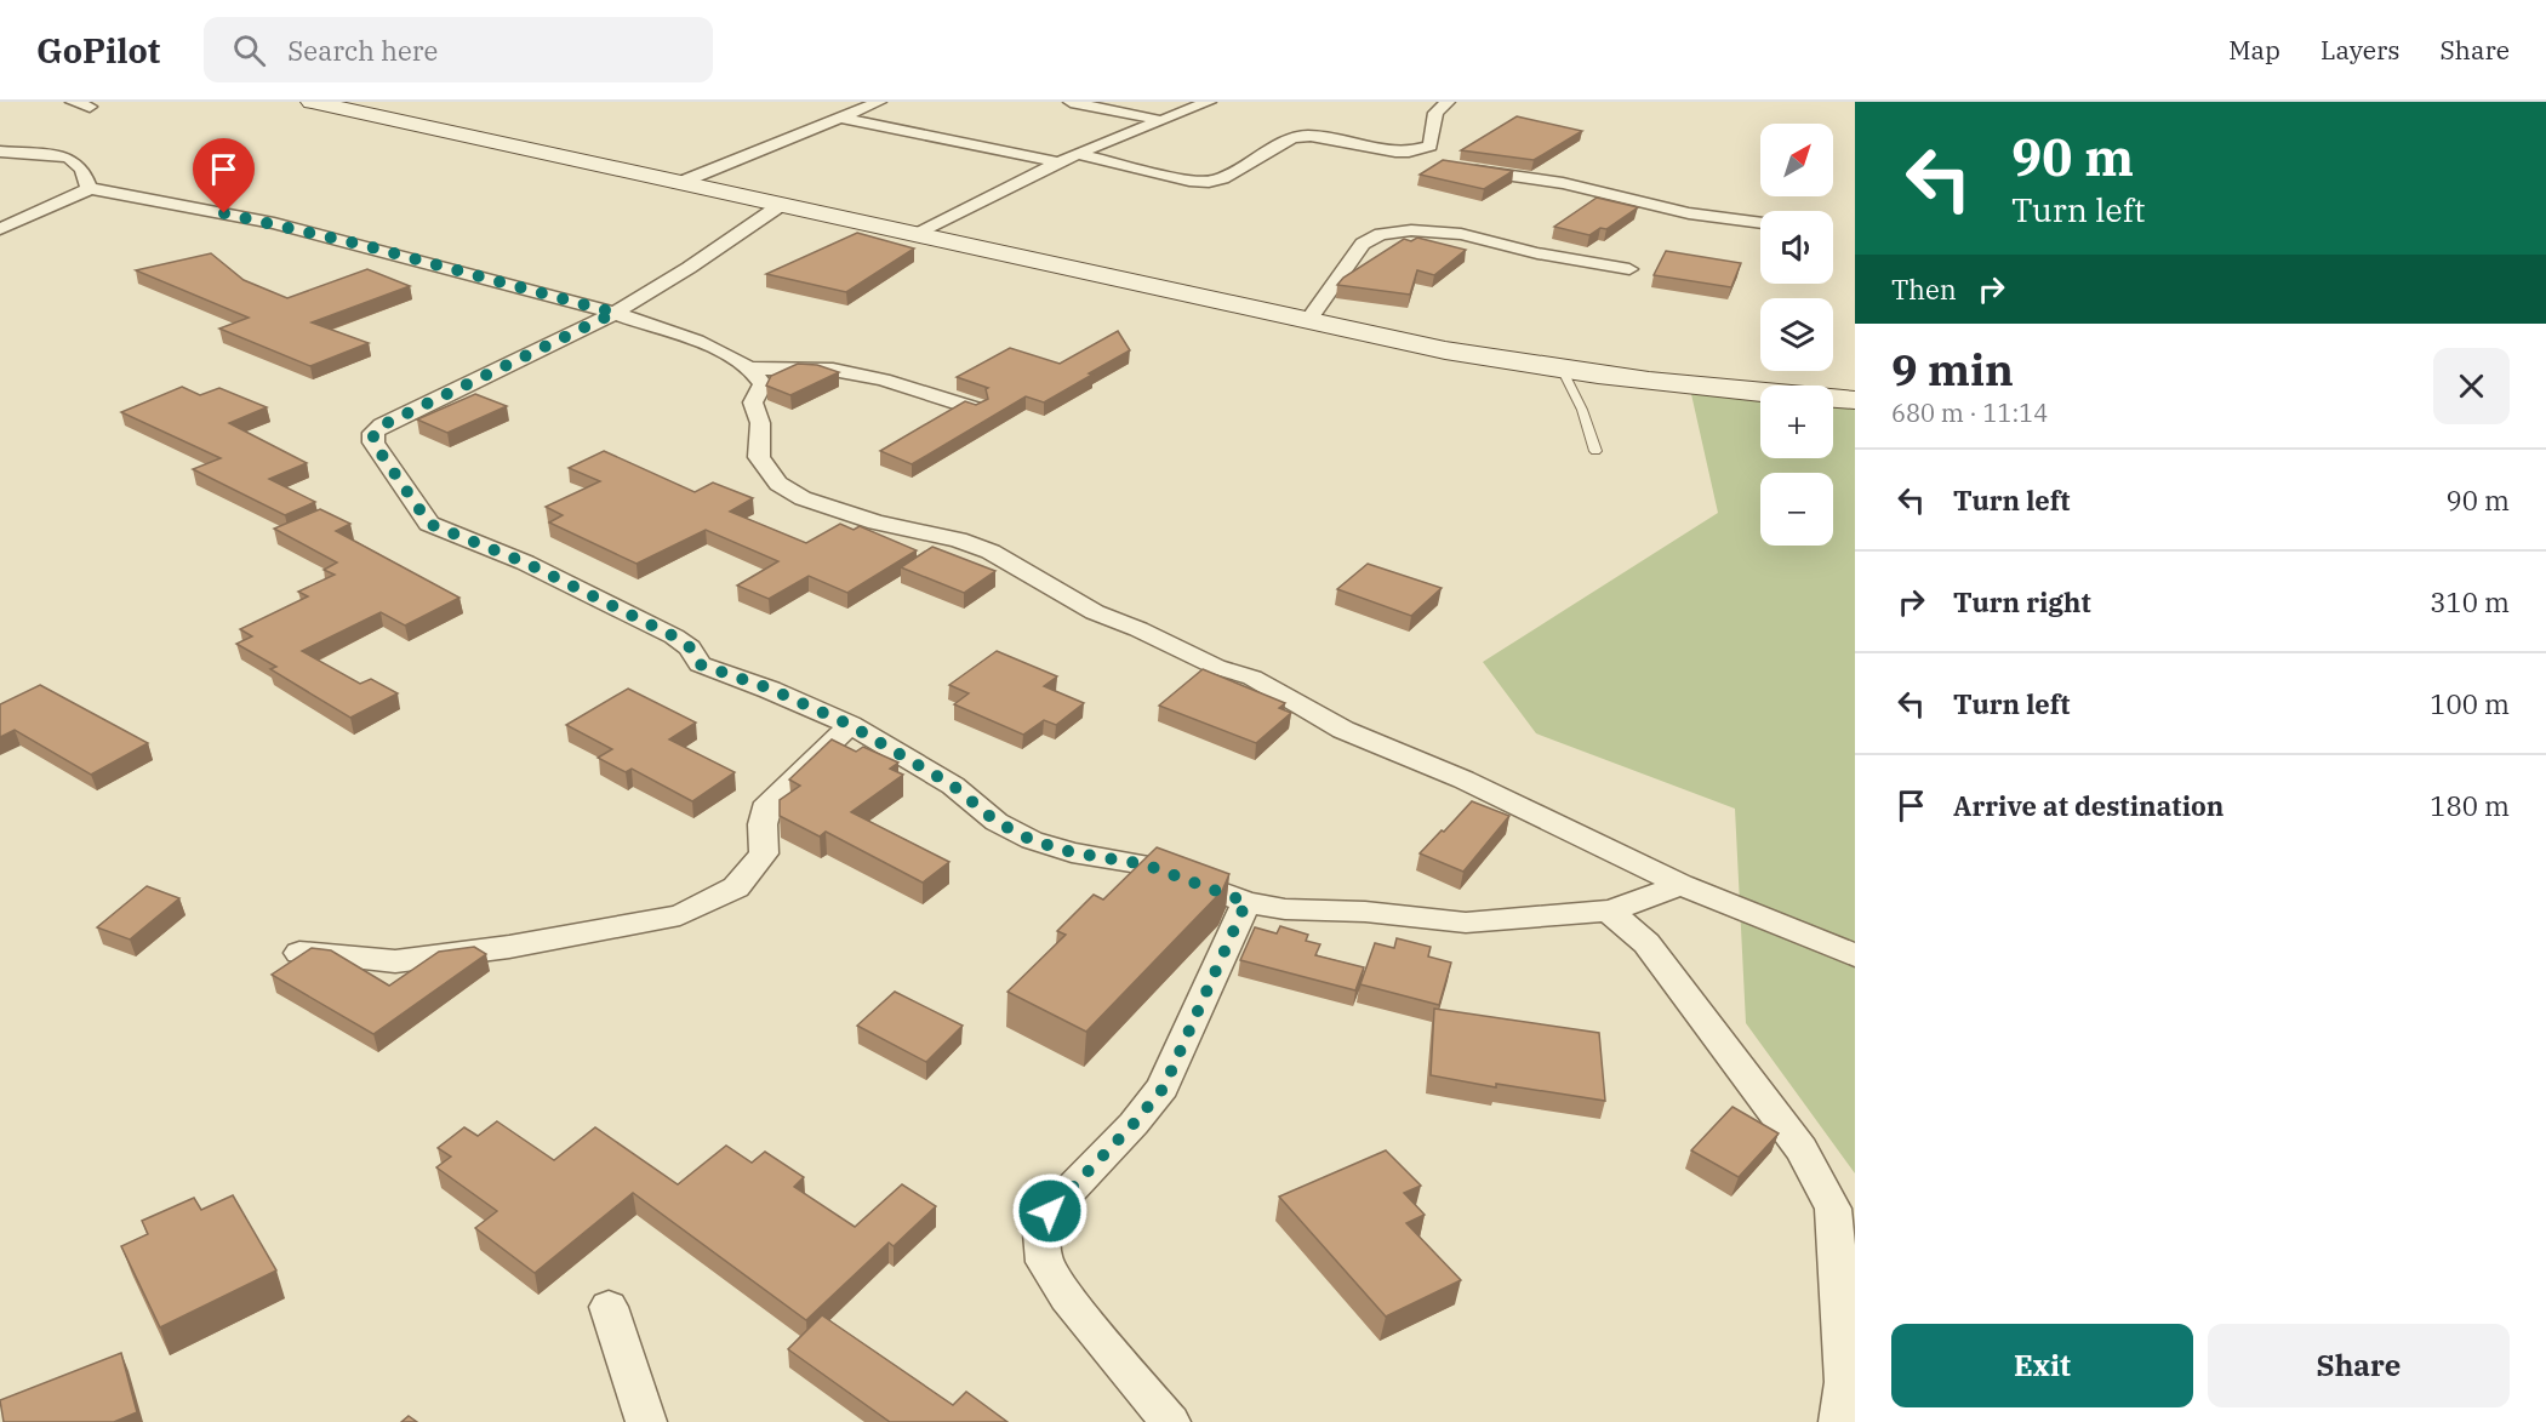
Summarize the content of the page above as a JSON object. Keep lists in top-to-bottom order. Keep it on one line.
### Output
{"north":"top right","page":{"header":"GoPilot","search":"Search here","nav":["Map","Layers","Share"],"turn":["90 m","Turn left"],"map_buttons":["+","−"],"then":"Then","heading":["9 min","680 m · 11:14"],"list":[{"name":"Turn left","value":"90 m"},{"name":"Turn right","value":"310 m"},{"name":"Turn left","value":"100 m"},{"name":"Arrive at destination","value":"180 m"}],"buttons":["Exit","Share"]}}
